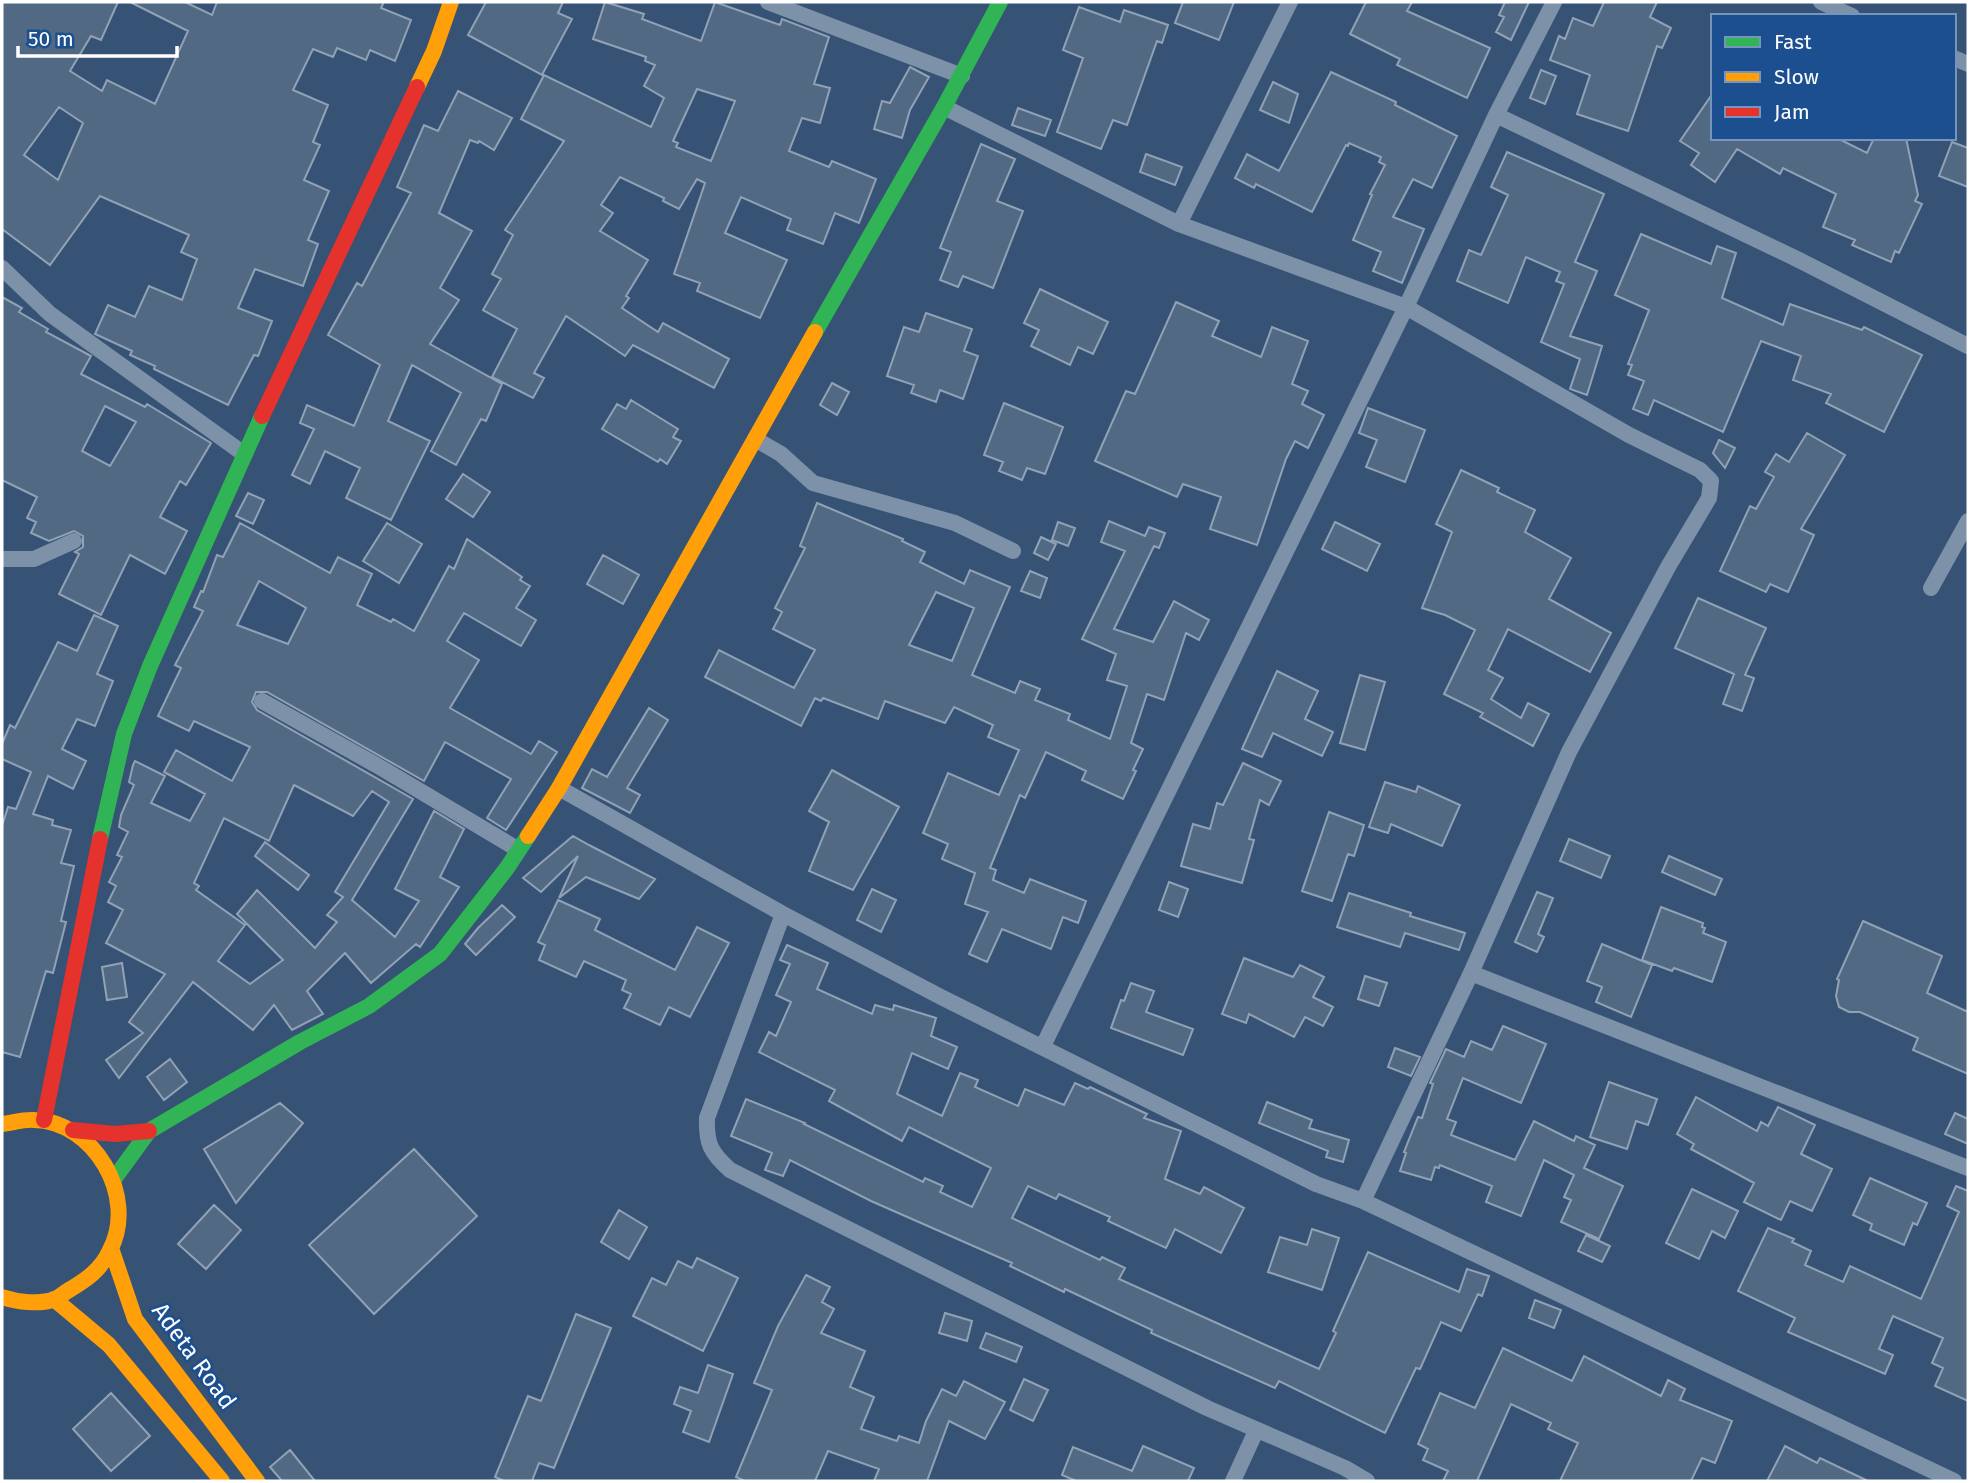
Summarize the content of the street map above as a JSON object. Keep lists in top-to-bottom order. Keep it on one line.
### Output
{"streets":{"main road":["Adeta Road"]},"legend":["Fast","Slow","Jam"],"scale_bar":"50 m"}
